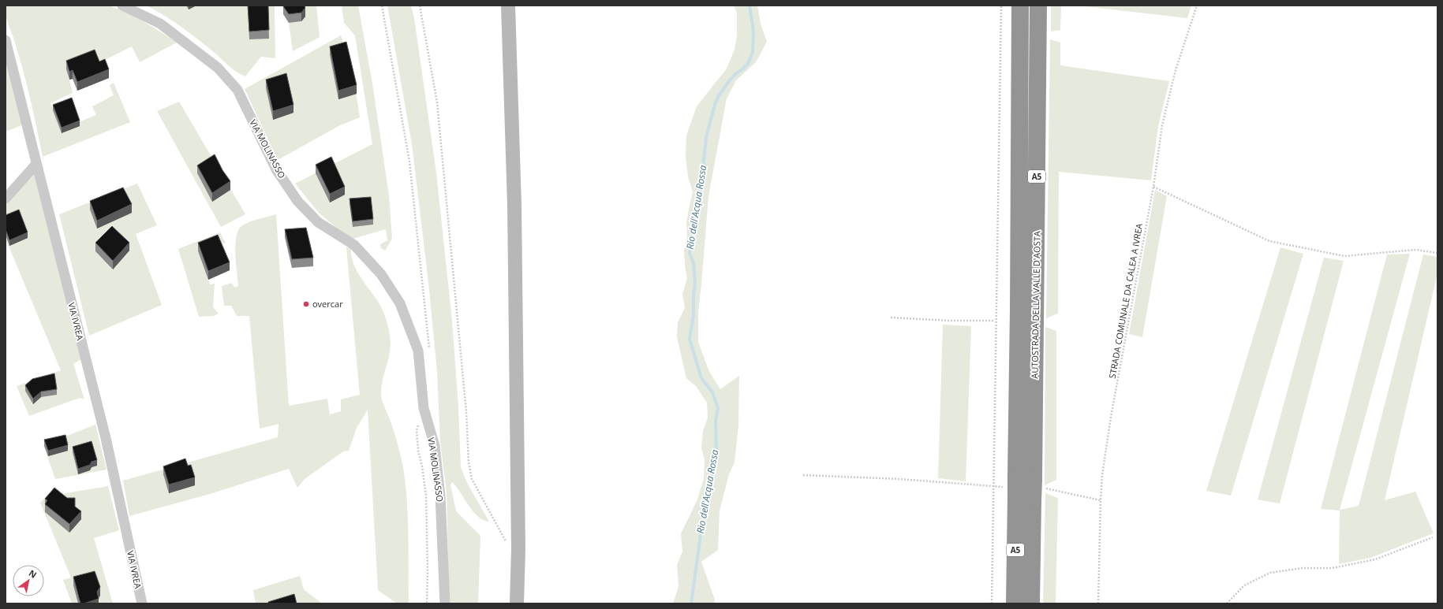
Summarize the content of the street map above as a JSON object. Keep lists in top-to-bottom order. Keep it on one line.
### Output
{"streets":{"highway":["A5","AUTOSTRADA DELLA VALLE D'AOSTA"],"street":["VIA MOLINASSO","VIA IVREA"],"path":["STRADA COMUNALE DA CALEA A IVREA"]},"water":["Rio dell'Acqua Rossa"],"places":["overcar"],"north":"top right"}
